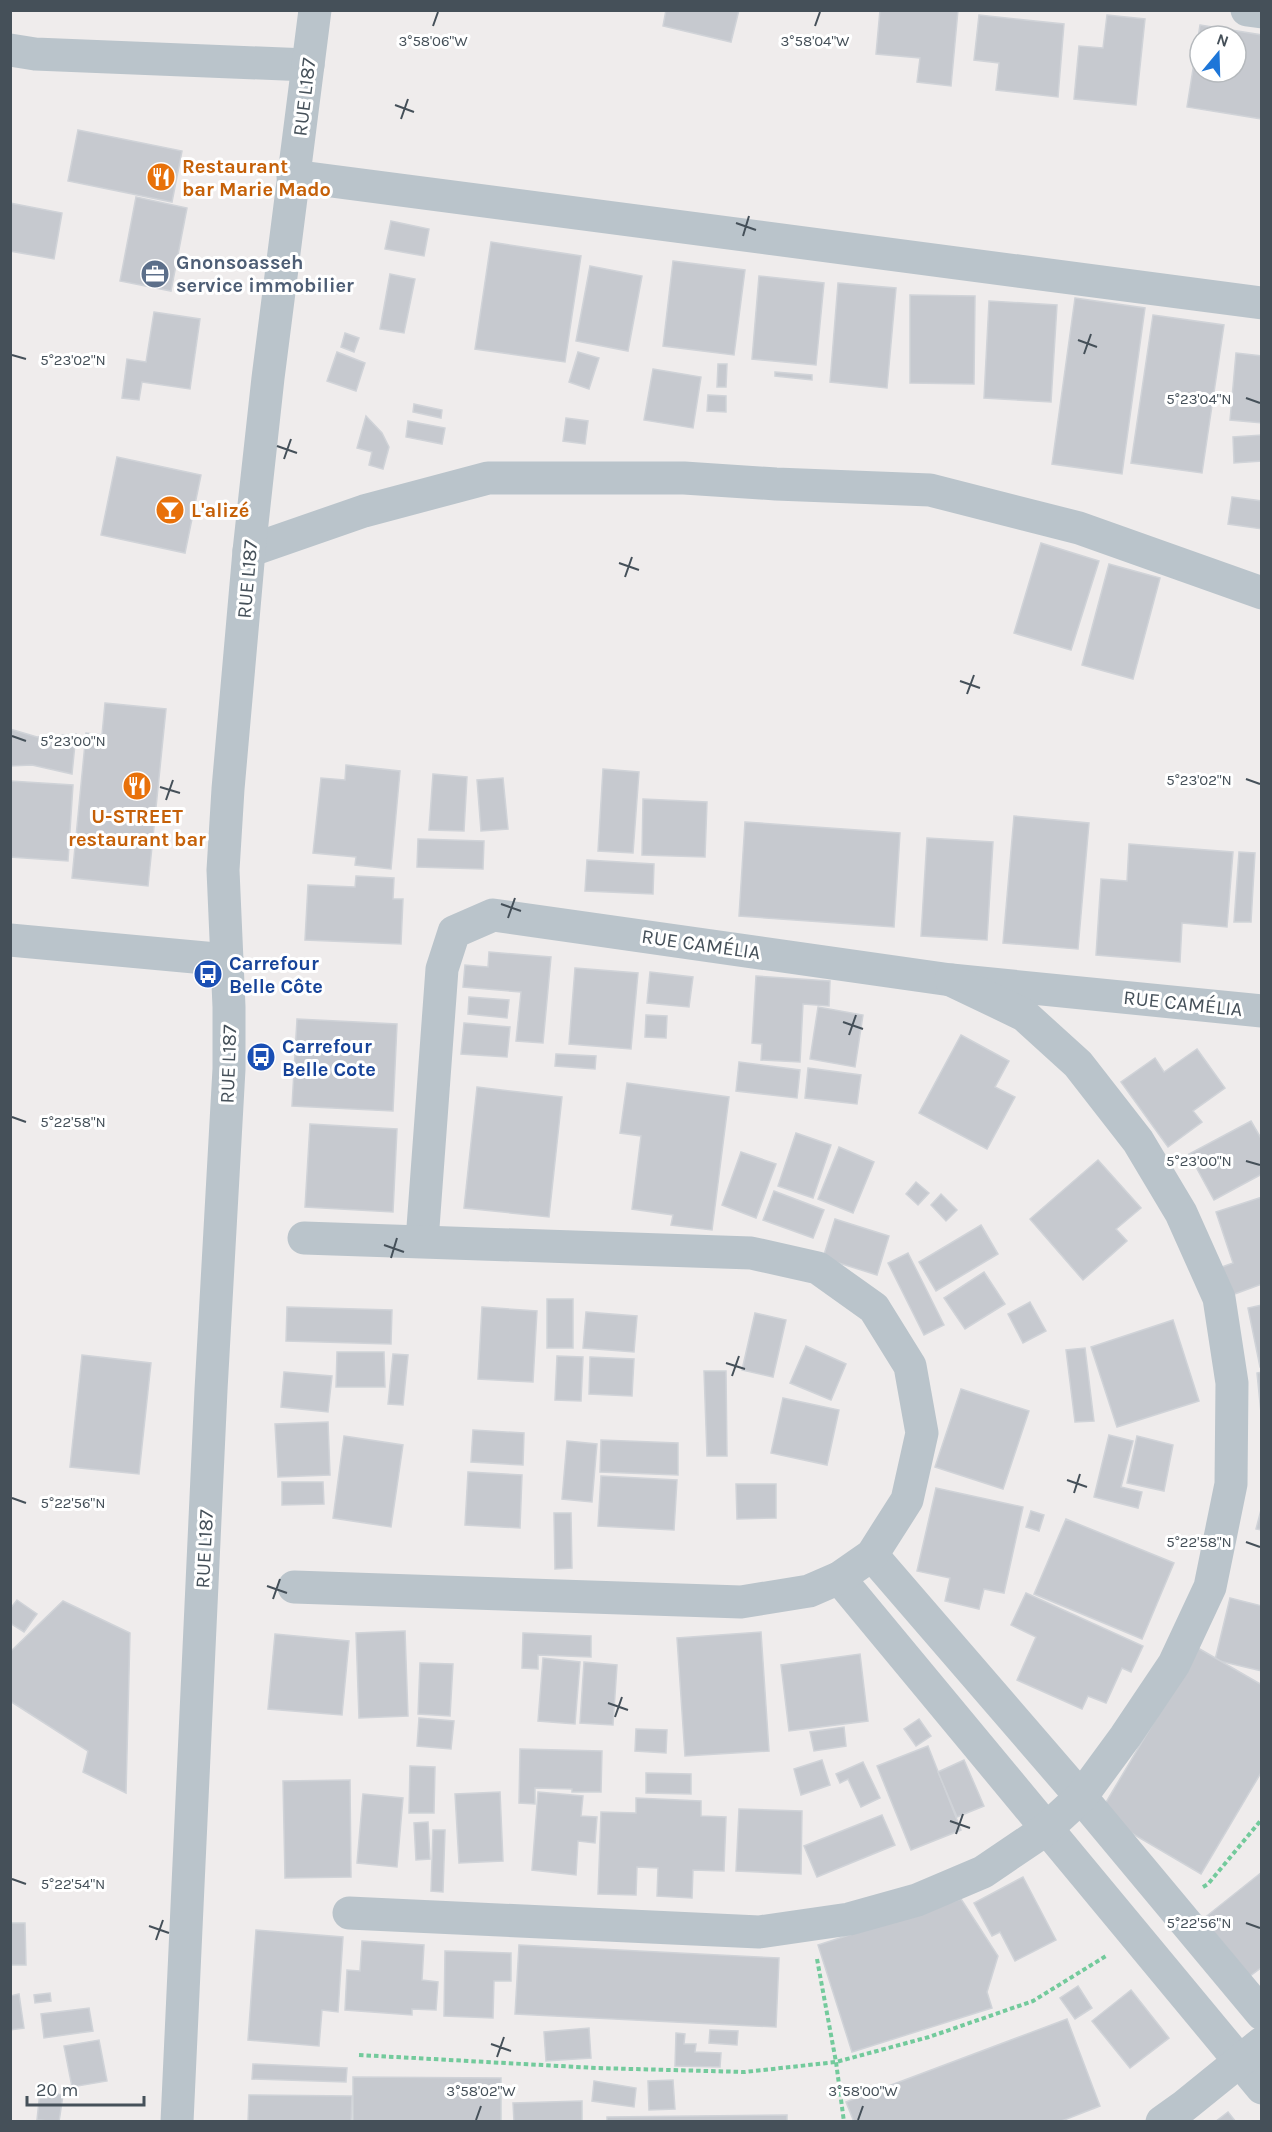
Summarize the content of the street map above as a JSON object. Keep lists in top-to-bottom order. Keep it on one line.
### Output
{"streets":{"street":["RUE L187","RUE CAMÉLIA"]},"places":{"restaurant":["Restaurant bar Marie Mado","U-STREET restaurant bar"],"office":["Gnonsoasseh service immobilier"],"bar":["L'alizé"],"bus stop":["Carrefour Belle Côte","Carrefour Belle Cote"]},"scale_bar":"20 m","north":"top","coordinates":["3°58'04\"W","3°58'06\"W","5°23'02\"N","5°23'04\"N","5°23'00\"N","5°22'58\"N","5°22'56\"N","5°22'54\"N","3°58'02\"W","3°58'00\"W"]}
